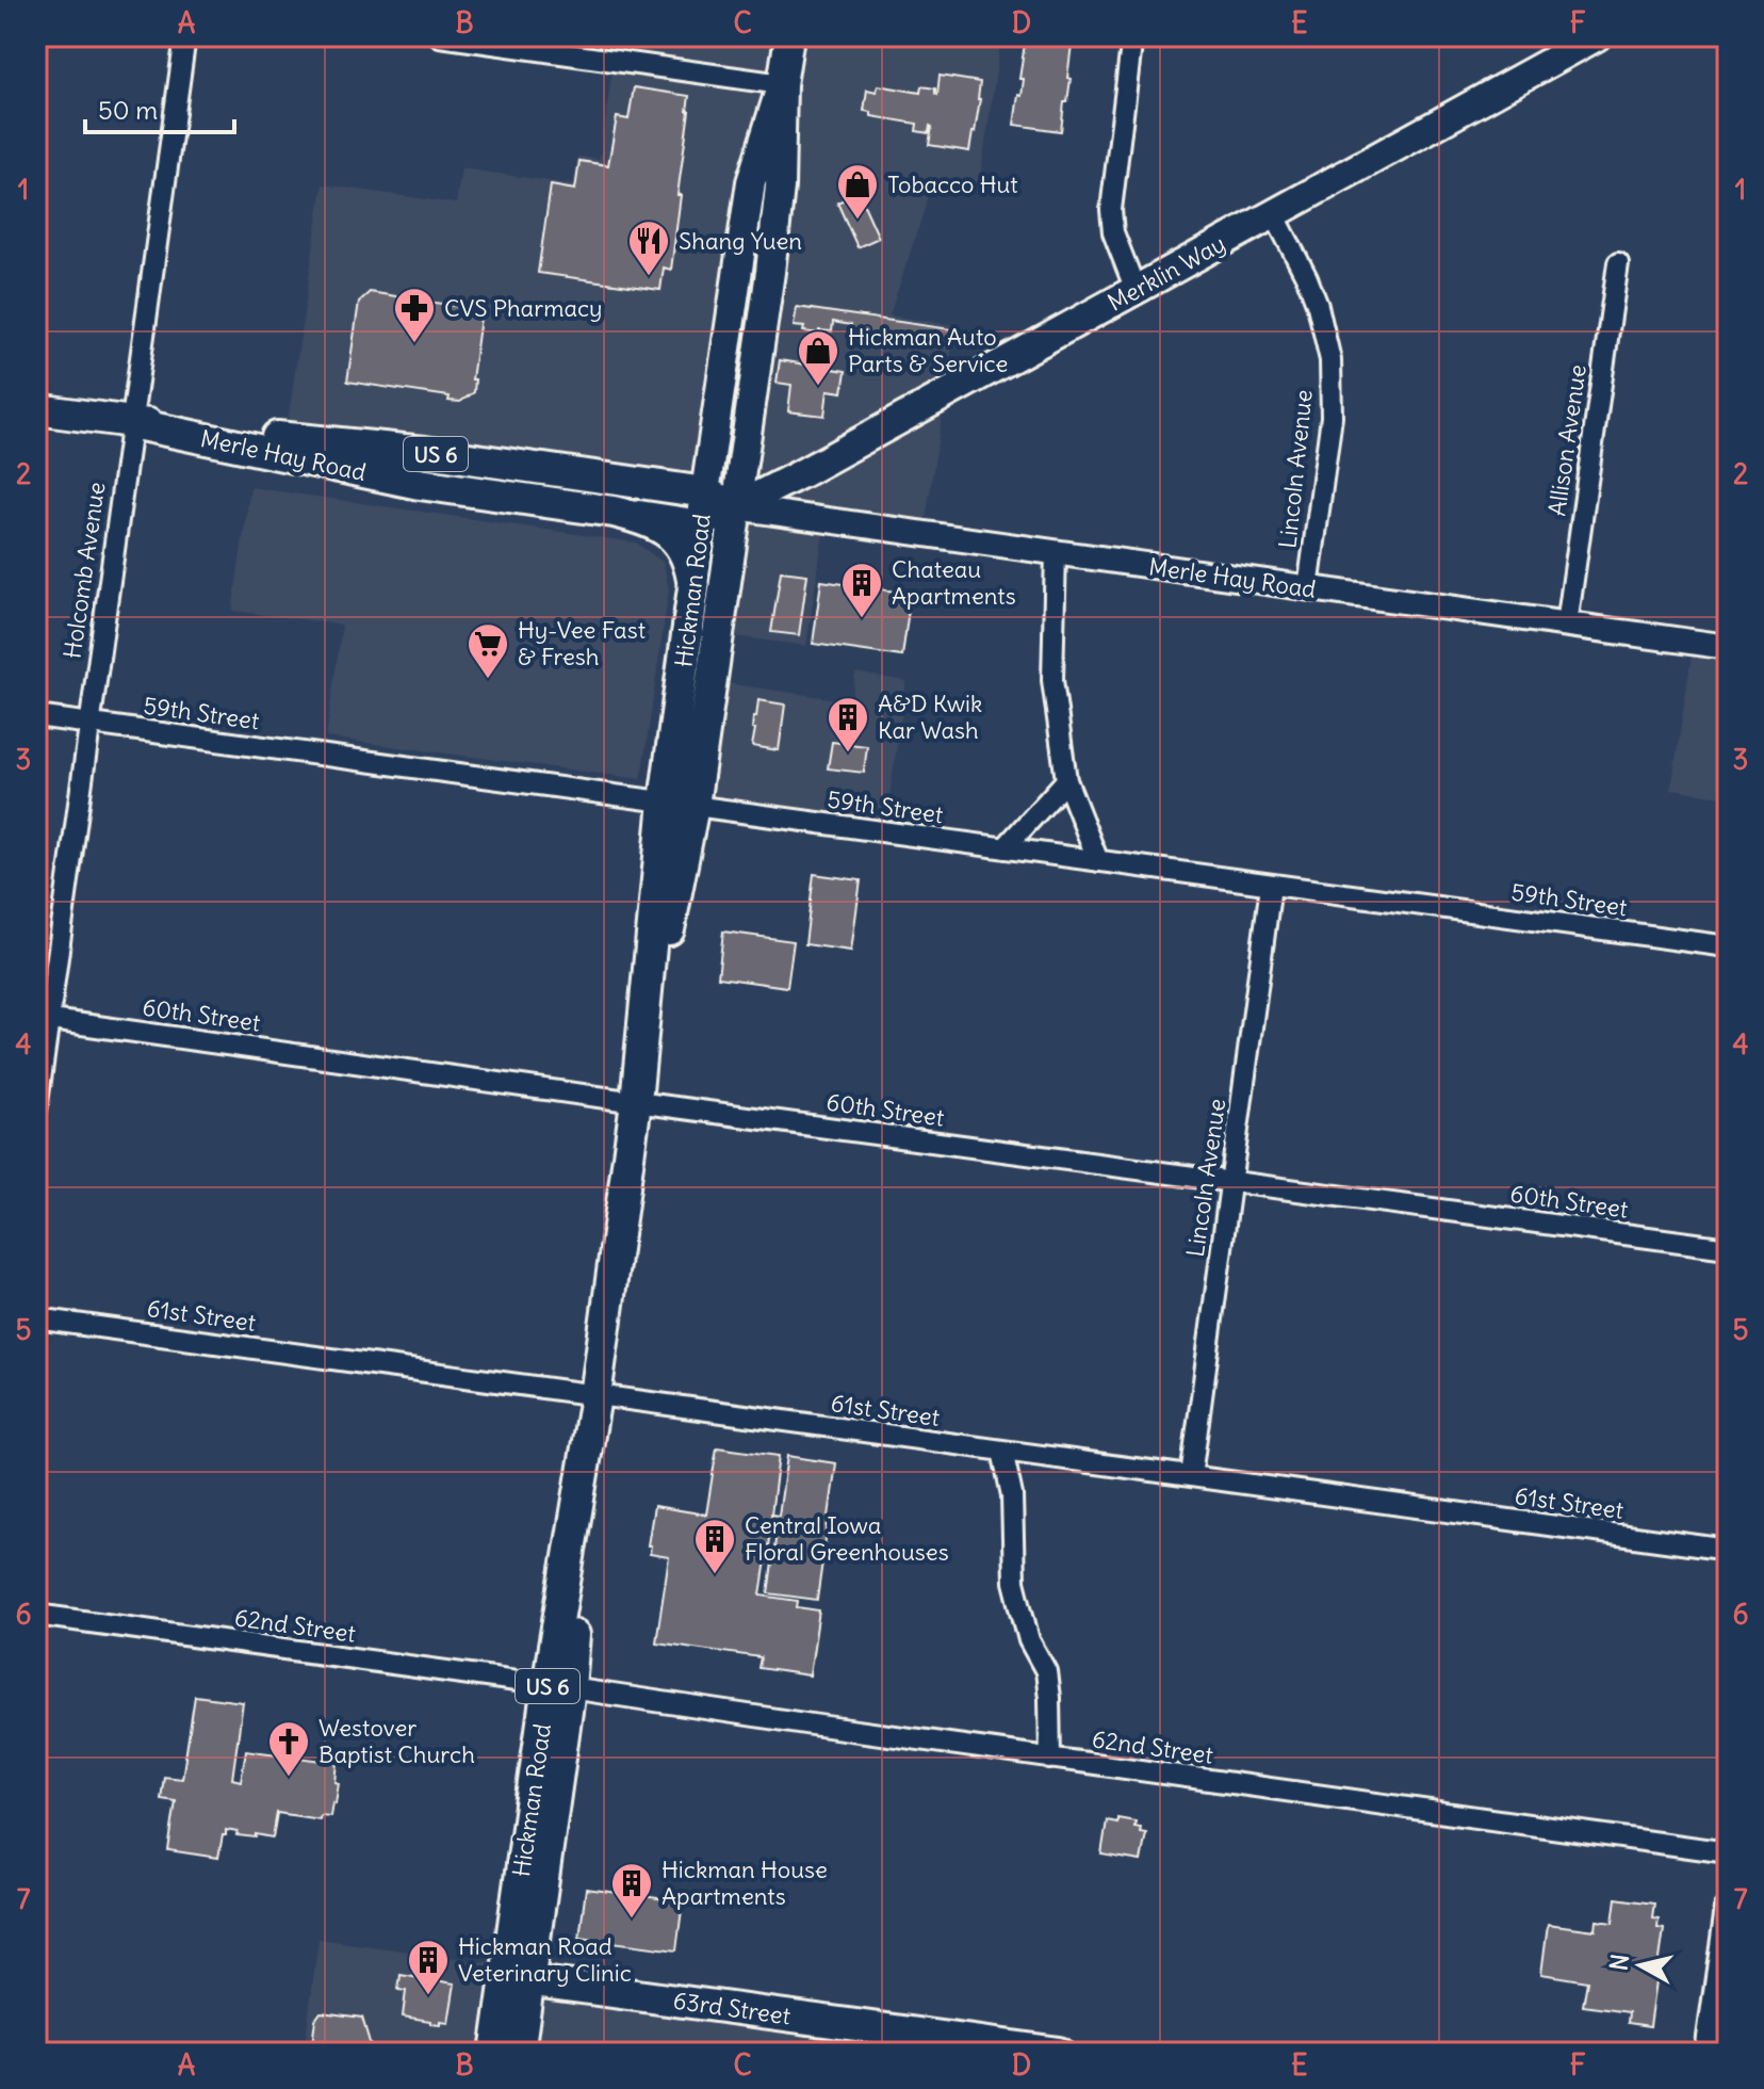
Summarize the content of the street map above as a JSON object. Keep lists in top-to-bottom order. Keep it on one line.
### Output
{"streets":{"main road":["Merklin Way","US 6","Merle Hay Road","Hickman Road","63rd Street"],"street":["Allison Avenue","Lincoln Avenue","Holcomb Avenue","59th Street","60th Street","61st Street","62nd Street"]},"crossings":[["Merklin Way","Merle Hay Road"],["Merklin Way","Lincoln Avenue"],["Merklin Way","Hickman Road"],["Allison Avenue","Merle Hay Road"],["US 6","Merle Hay Road"],["US 6","Hickman Road"],["Merle Hay Road","Lincoln Avenue"],["Merle Hay Road","Holcomb Avenue"],["Merle Hay Road","Hickman Road"],["Lincoln Avenue","59th Street"],["Lincoln Avenue","60th Street"],["Lincoln Avenue","61st Street"],["Holcomb Avenue","59th Street"],["Holcomb Avenue","60th Street"],["Hickman Road","59th Street"],["Hickman Road","60th Street"],["Hickman Road","61st Street"],["Hickman Road","62nd Street"],["Hickman Road","63rd Street"]],"places":{"shop":["Tobacco Hut","Hickman Auto Parts & Service"],"restaurant":["Shang Yuen"],"pharmacy":["CVS Pharmacy"],"building":["Chateau Apartments","A&D Kwik Kar Wash","Central Iowa Floral Greenhouses","Hickman House Apartments","Hickman Road Veterinary Clinic"],"supermarket":["Hy-Vee Fast & Fresh"],"church":["Westover Baptist Church"]},"scale_bar":"50 m","north":"left","grid":{"columns":["A","B","C","D","E","F"],"rows":["1","2","3","4","5","6","7"]}}
